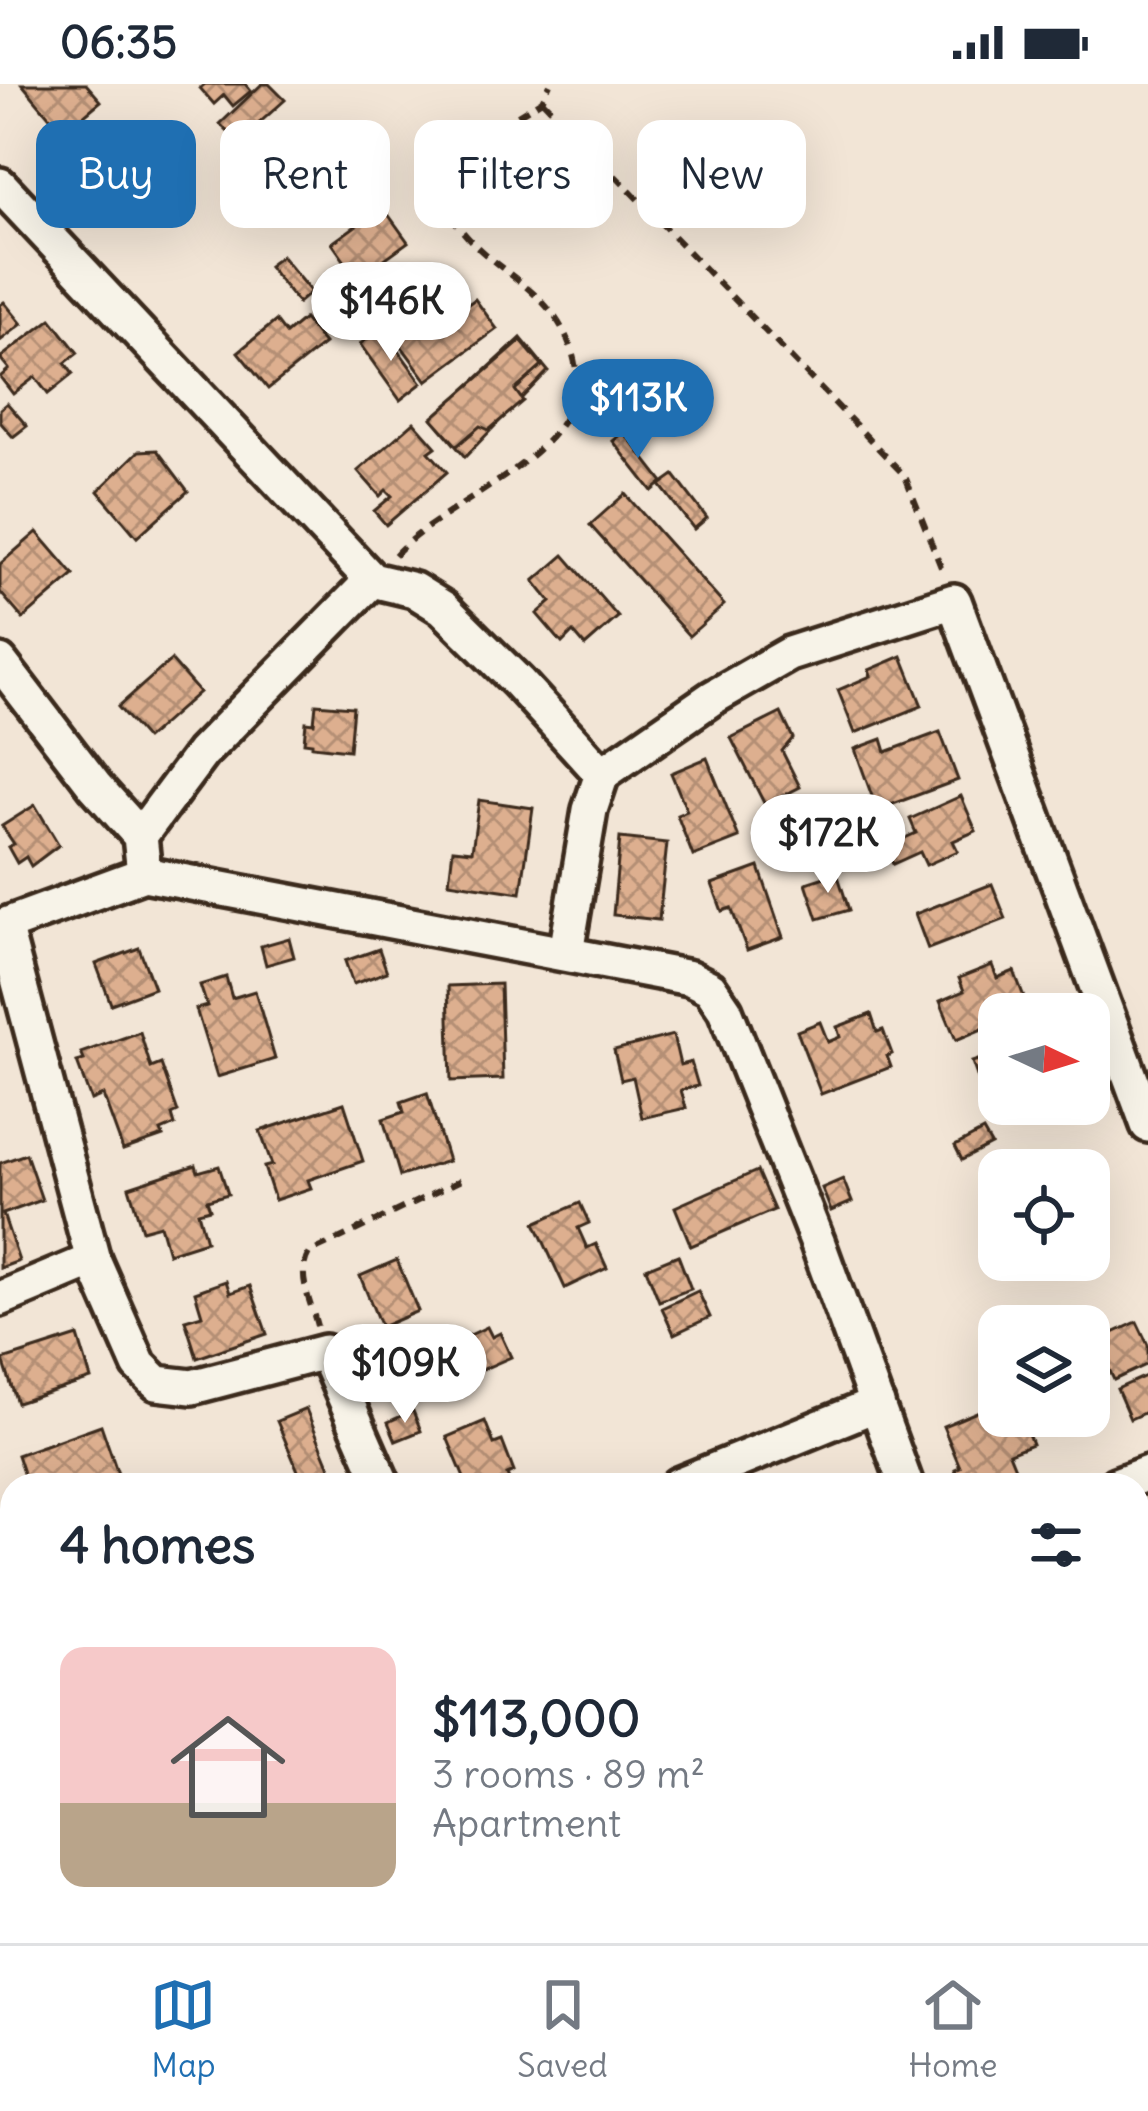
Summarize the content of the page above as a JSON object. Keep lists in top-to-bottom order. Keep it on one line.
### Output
{"north":"right","page":{"status":"06:35","chip":["Buy","Rent","Filters","New"],"price":["$146K","$113K","$172K","$109K"],"heading":"4 homes","list":[{"name":"$113,000","note":"3 rooms · 89 m² · Apartment"}],"tabs":["Map","Saved","Home"]}}
